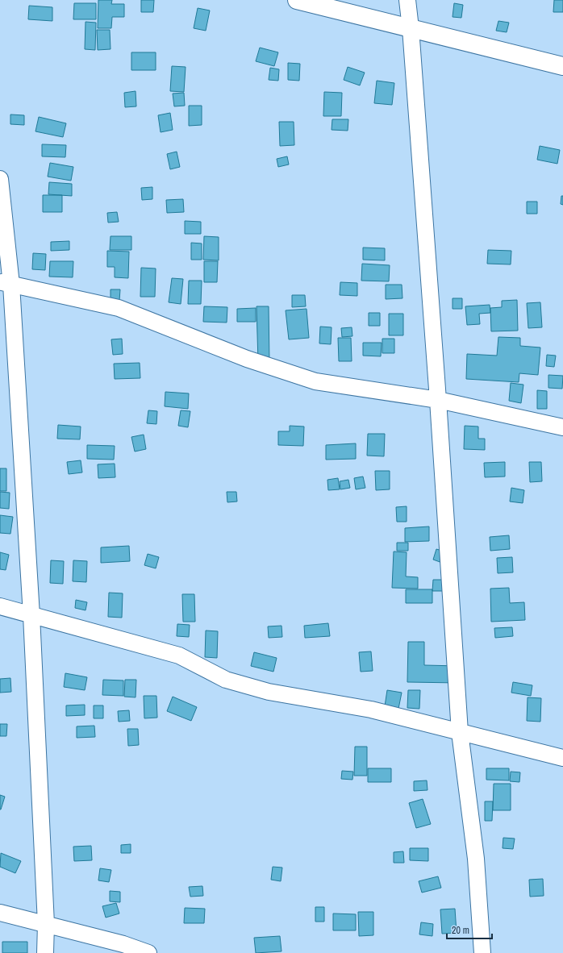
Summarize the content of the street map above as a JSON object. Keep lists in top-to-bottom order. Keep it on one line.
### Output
{"scale_bar":"20 m"}
